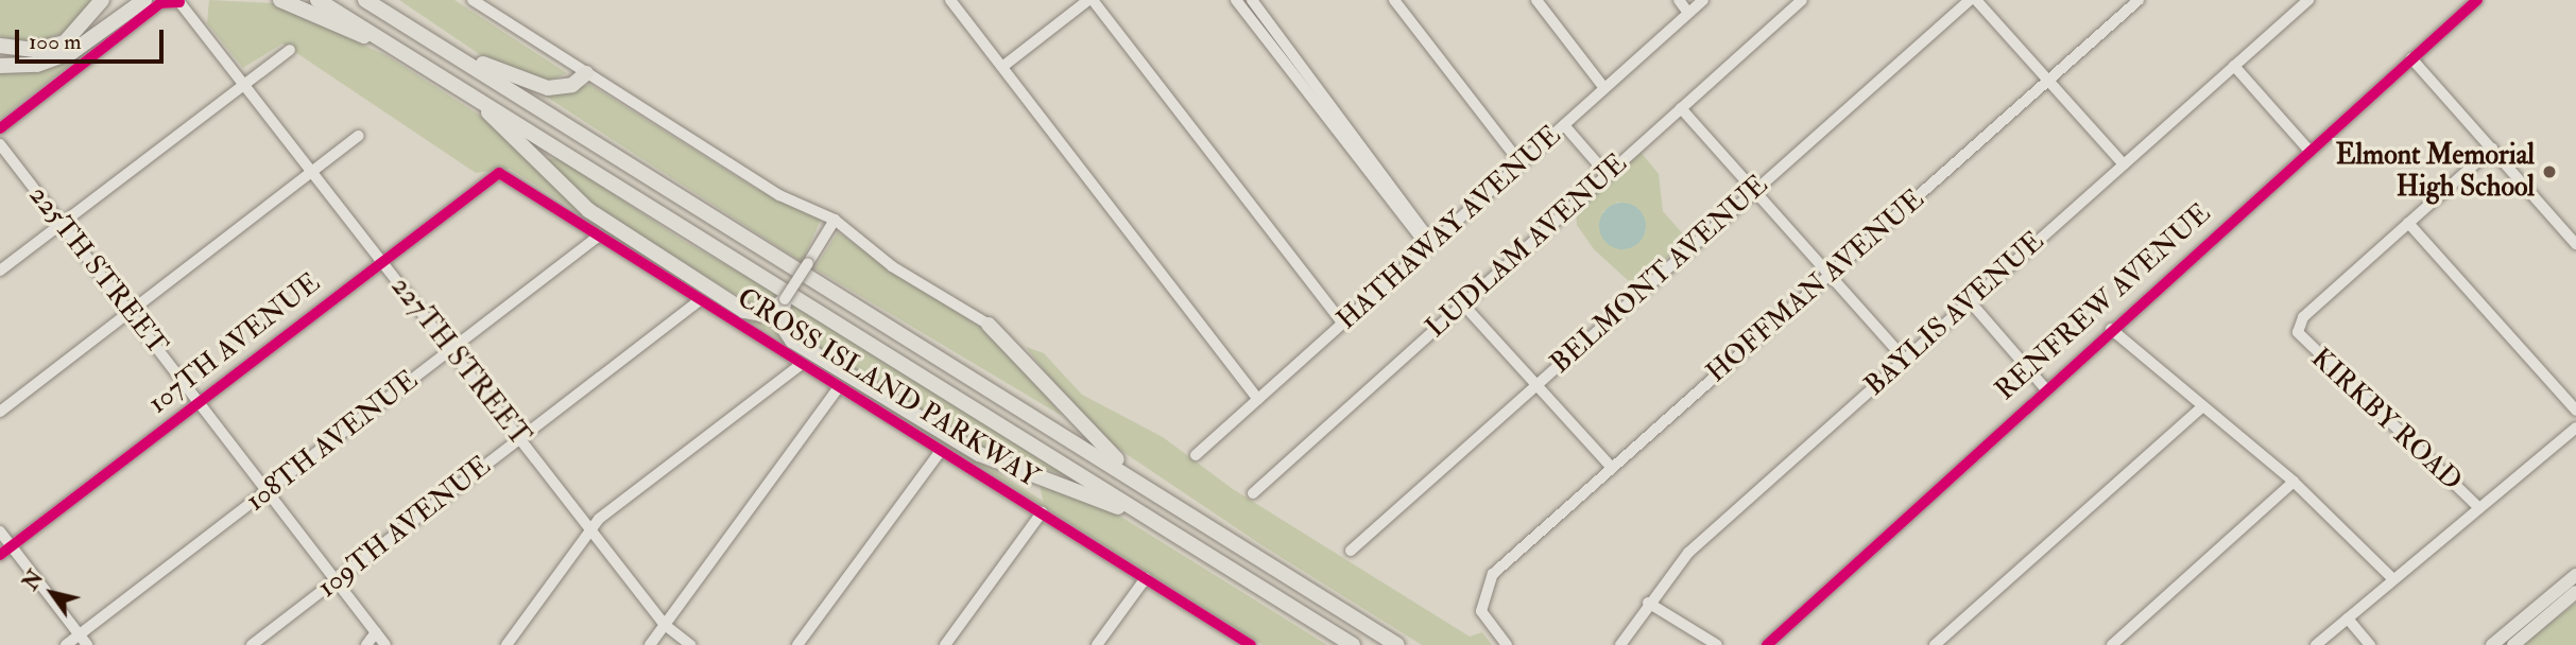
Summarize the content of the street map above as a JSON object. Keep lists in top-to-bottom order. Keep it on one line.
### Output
{"streets":{"highway":["CROSS ISLAND PARKWAY"],"street":["HATHAWAY AVENUE","LUDLAM AVENUE","225TH STREET","BELMONT AVENUE","HOFFMAN AVENUE","RENFREW AVENUE","BAYLIS AVENUE","107TH AVENUE","227TH STREET","KIRKBY ROAD","108TH AVENUE","109TH AVENUE"]},"crossings":[["225TH STREET","107TH AVENUE"],["225TH STREET","108TH AVENUE"],["225TH STREET","109TH AVENUE"],["107TH AVENUE","227TH STREET"],["107TH AVENUE","CROSS ISLAND PARKWAY"],["227TH STREET","108TH AVENUE"],["227TH STREET","109TH AVENUE"],["CROSS ISLAND PARKWAY","108TH AVENUE"],["CROSS ISLAND PARKWAY","109TH AVENUE"]],"places":["Elmont Memorial High School"],"scale_bar":"100 m","north":"top left"}
